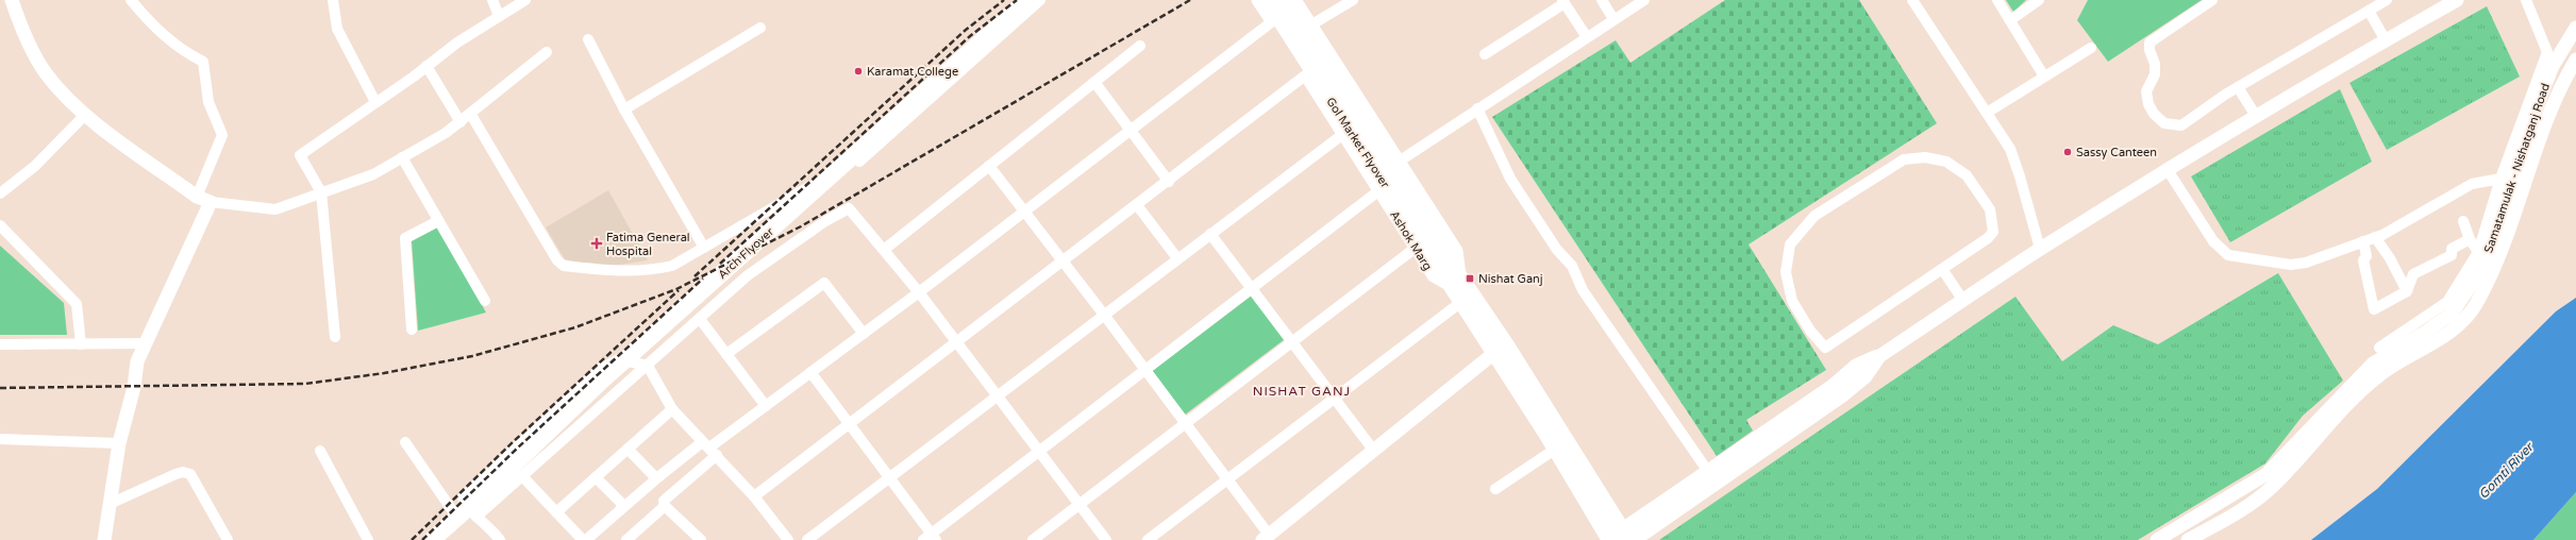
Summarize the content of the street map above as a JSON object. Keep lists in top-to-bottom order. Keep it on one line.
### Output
{"streets":{"main road":["Gol Market Flyover","Ashok Marg","Arch Flyover"],"street":["Samatamulak - Nishatganj Road"]},"crossings":[["Gol Market Flyover","Ashok Marg"]],"districts":["NISHAT GANJ"],"water":["Gomti River"],"places":{"other":["Karamat College","Sassy Canteen"],"health":["Fatima General Hospital"],"transit":["Nishat Ganj"]}}
